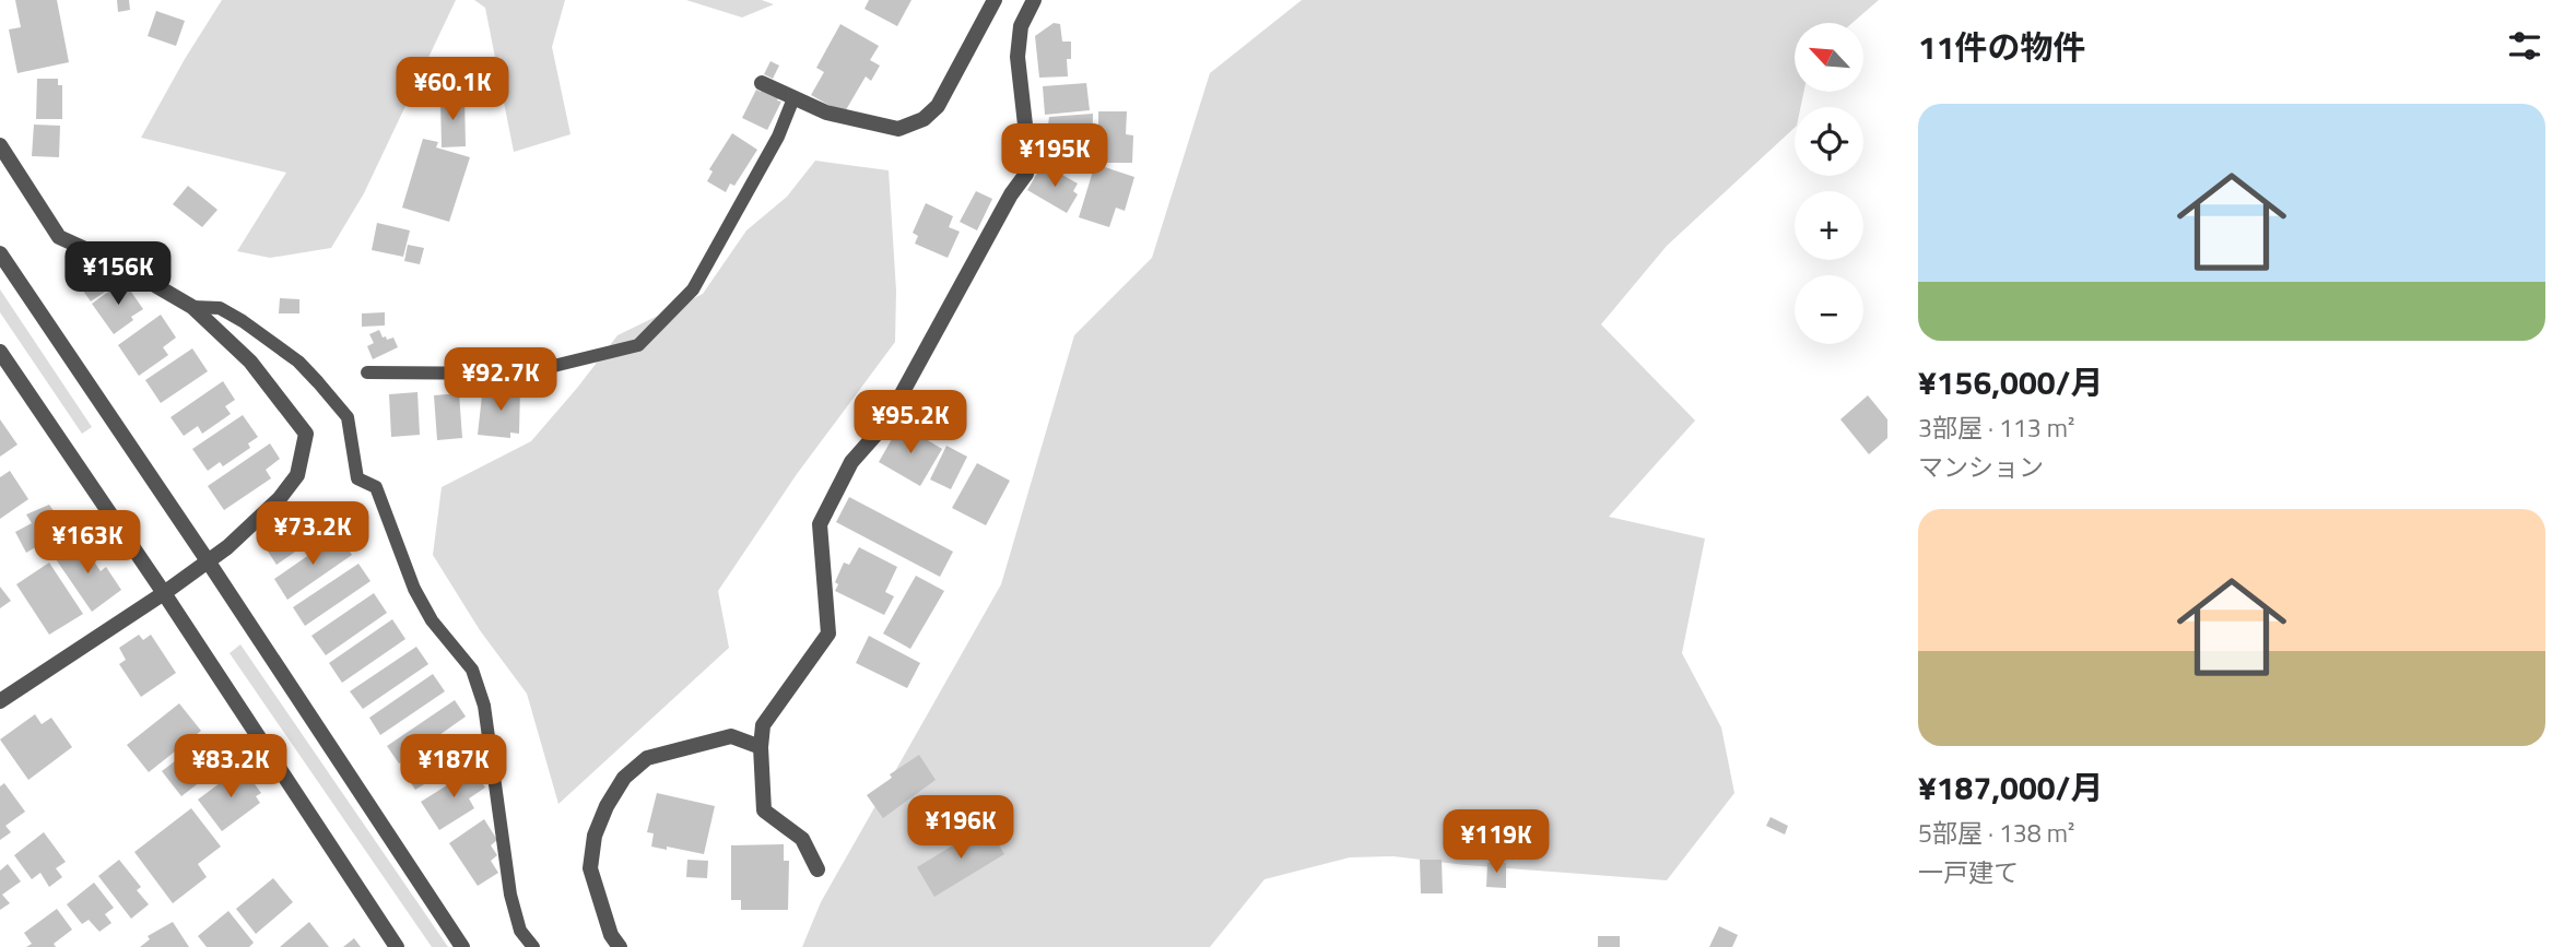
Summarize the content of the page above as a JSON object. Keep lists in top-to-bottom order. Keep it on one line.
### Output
{"north":"top left","page":{"heading":"11件の物件","map_buttons":["+","−"],"price":["¥60.1K","¥195K","¥156K","¥92.7K","¥95.2K","¥73.2K","¥163K","¥83.2K","¥187K","¥196K","¥119K"],"list":[{"name":"¥156,000/月","note":"3部屋 · 113 m² · マンション"},{"name":"¥187,000/月","note":"5部屋 · 138 m² · 一戸建て"}]}}
